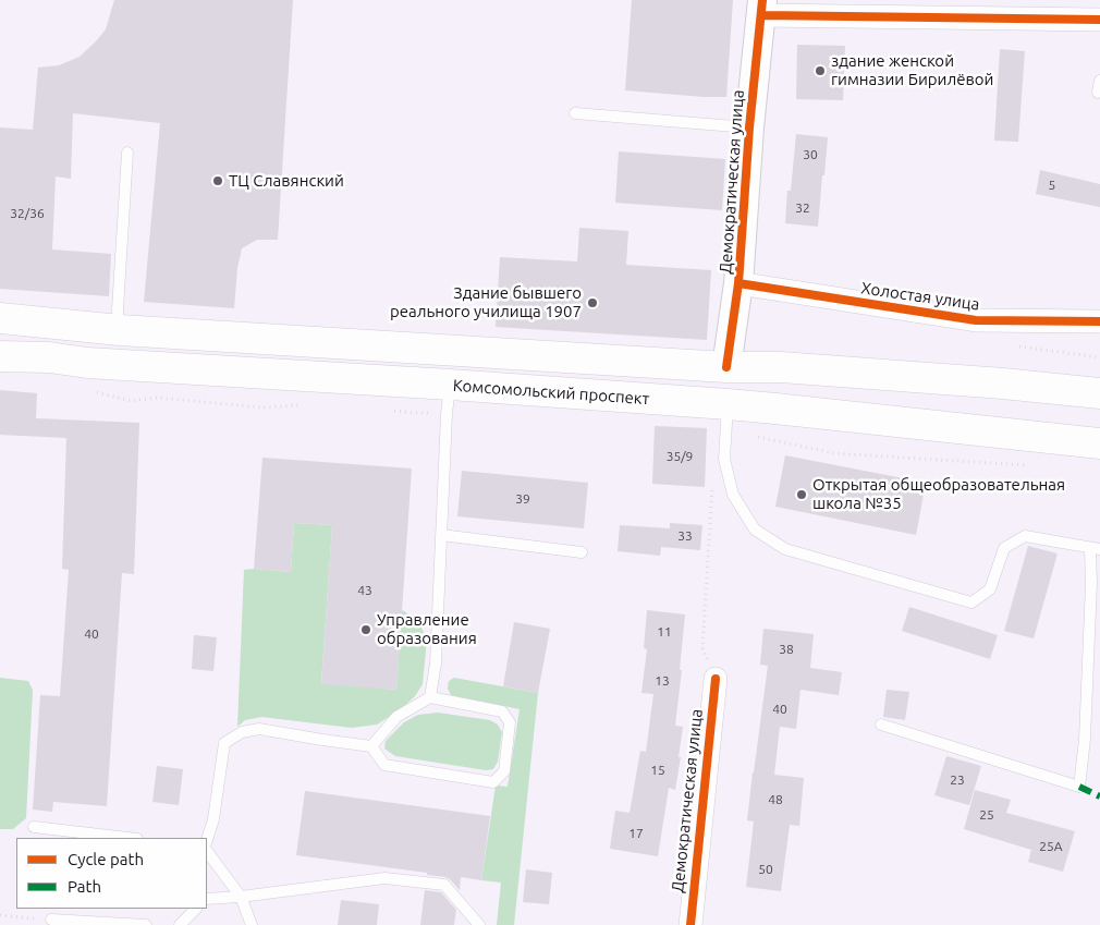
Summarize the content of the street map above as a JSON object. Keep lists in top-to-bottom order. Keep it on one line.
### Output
{"streets":{"main road":["Комсомольский проспект"],"street":["Демократическая улица","Холостая улица"]},"crossings":[["Демократическая улица","Холостая улица"]],"places":["здание женской гимназии Бирилёвой","ТЦ Славянский","Здание бывшего реального училища 1907","Открытая общеобразовательная школа №35","Управление образования"],"house_numbers":["30","5","32","32/36","35/9","39","33","43","11","40","38","13","40","15","23","48","25","17","25А","50"],"legend":["Cycle path","Path"]}
